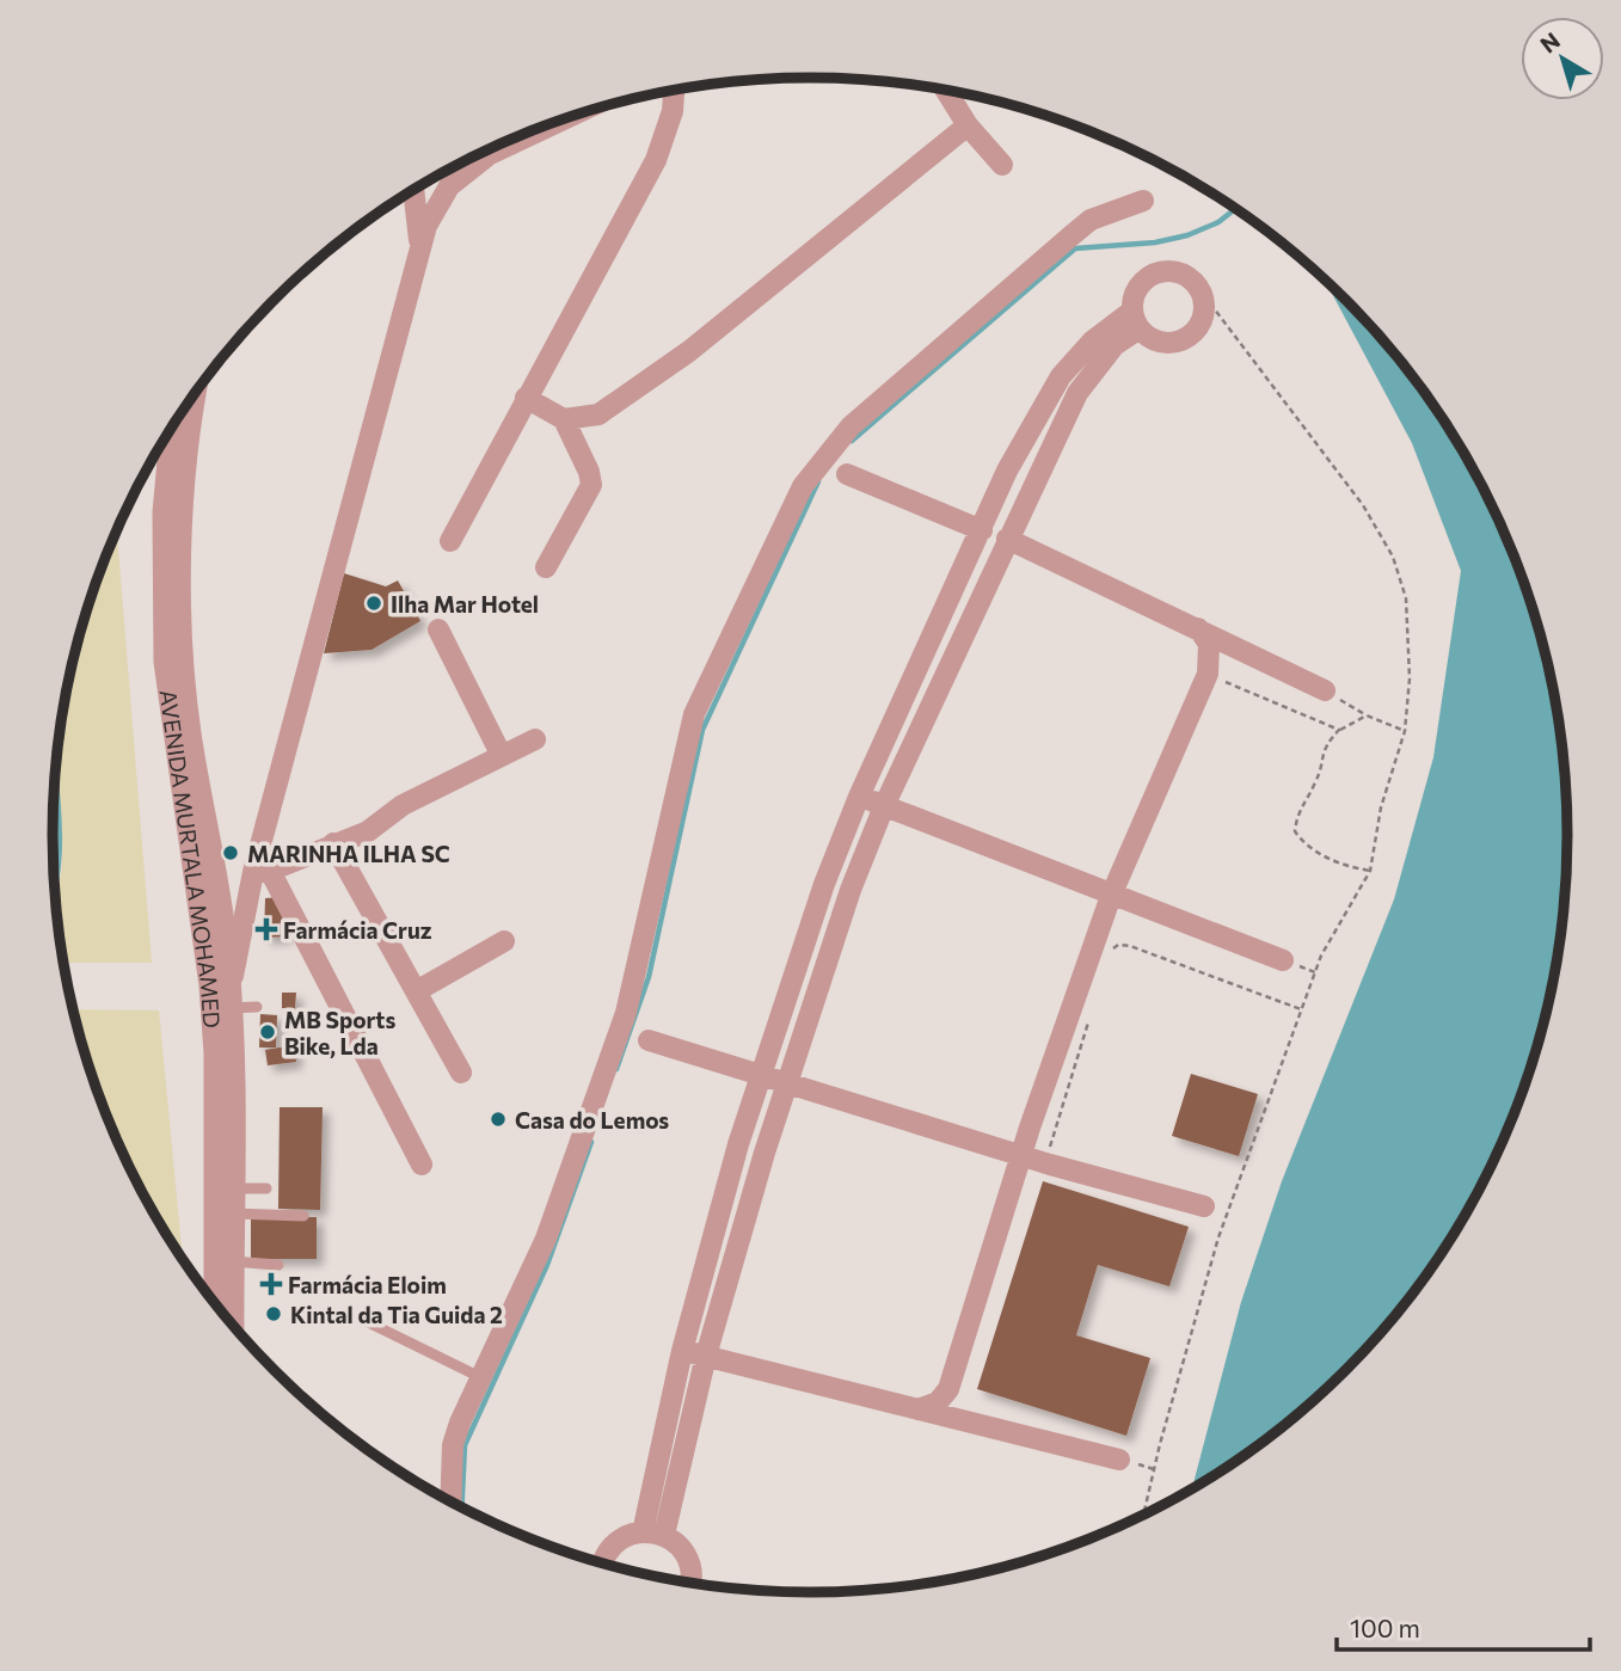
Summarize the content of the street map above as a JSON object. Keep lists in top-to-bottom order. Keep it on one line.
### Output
{"streets":{"street":["AVENIDA MURTALA MOHAMED"]},"places":{"other":["Ilha Mar Hotel","MARINHA ILHA SC","MB Sports Bike, Lda","Casa do Lemos","Kintal da Tia Guida 2"],"health":["Farmácia Cruz","Farmácia Eloim"]},"scale_bar":"100 m","north":"top left"}
